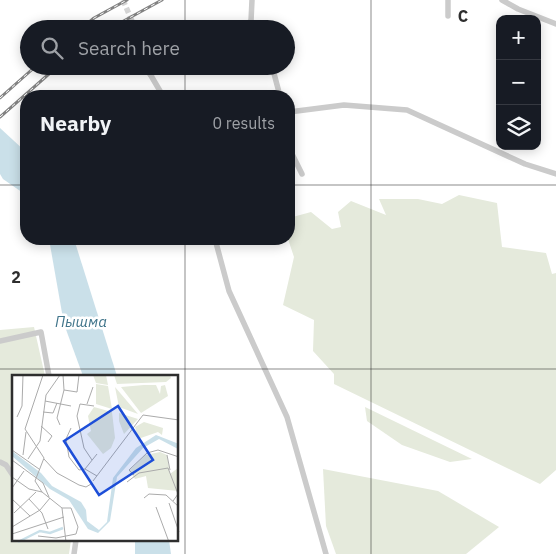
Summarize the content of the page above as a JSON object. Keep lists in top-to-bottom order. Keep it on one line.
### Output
{"water":["Пышма"],"page":{"map_buttons":["+","−"],"search":"Search here","heading":["Nearby","0 results"]},"grid":{"columns":["C"],"rows":["2"]}}
